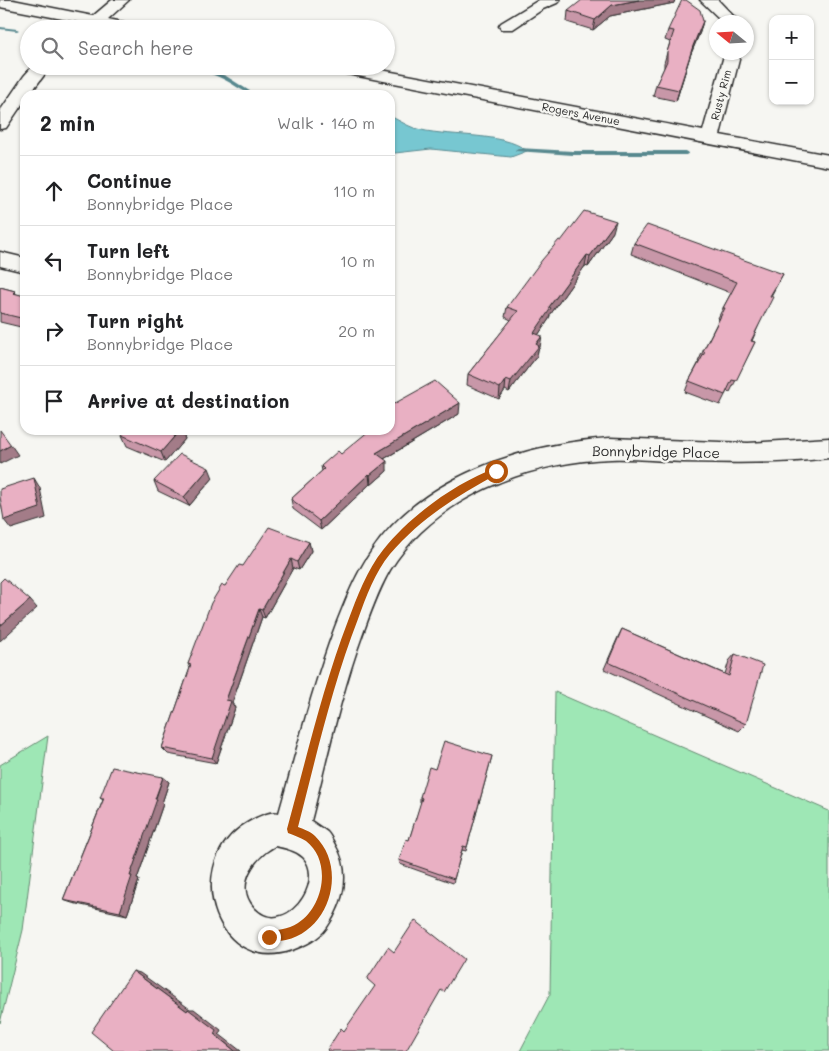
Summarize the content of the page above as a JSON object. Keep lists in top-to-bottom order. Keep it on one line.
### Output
{"streets":{"street":["Rusty Rim","Rogers Avenue","Bonnybridge Place"]},"crossings":[["Rusty Rim","Rogers Avenue"]],"north":"left","page":{"map_buttons":["+","−"],"search":"Search here","heading":["2 min","Walk · 140 m"],"list":[["Continue","Bonnybridge Place","110 m"],["Turn left","Bonnybridge Place","10 m"],["Turn right","Bonnybridge Place","20 m"],"Arrive at destination"]}}
